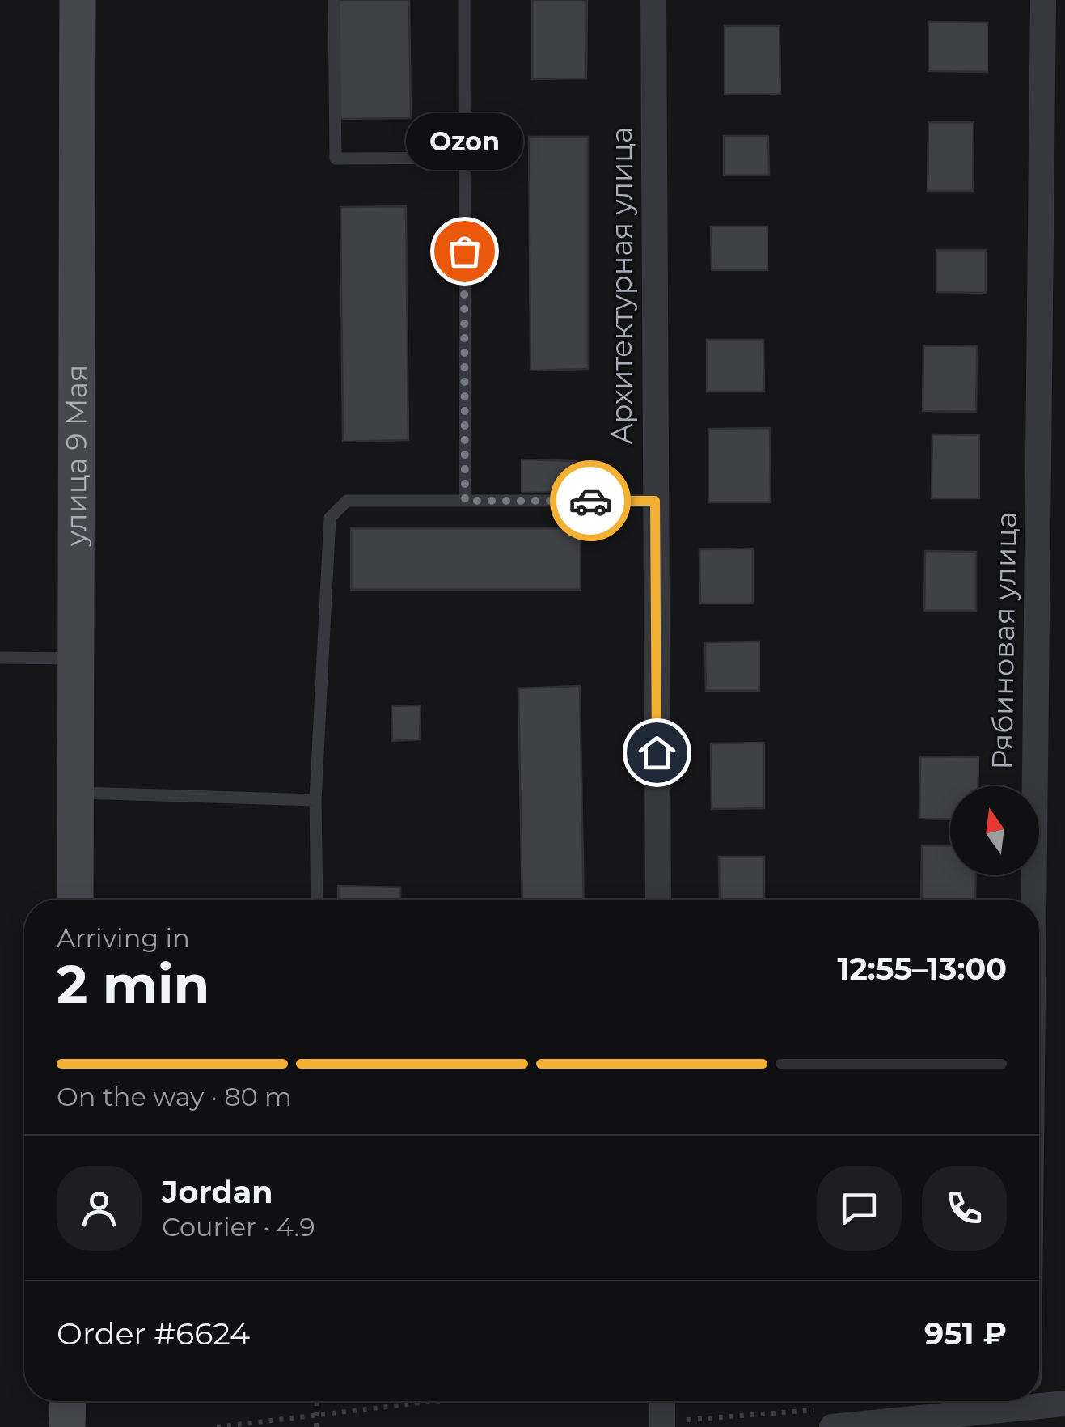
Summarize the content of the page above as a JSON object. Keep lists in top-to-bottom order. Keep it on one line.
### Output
{"streets":{"main road":["улица 9 Мая"],"street":["Архитектурная улица","Рябиновая улица"]},"places":["Ozon"],"north":"top","page":{"bubble":"Ozon","heading":["2 min","Arriving in","12:55–13:00"],"panel":["Jordan","Courier · 4.9","Order #6624","951 ₽"],"bar":"On the way · 80 m"}}
